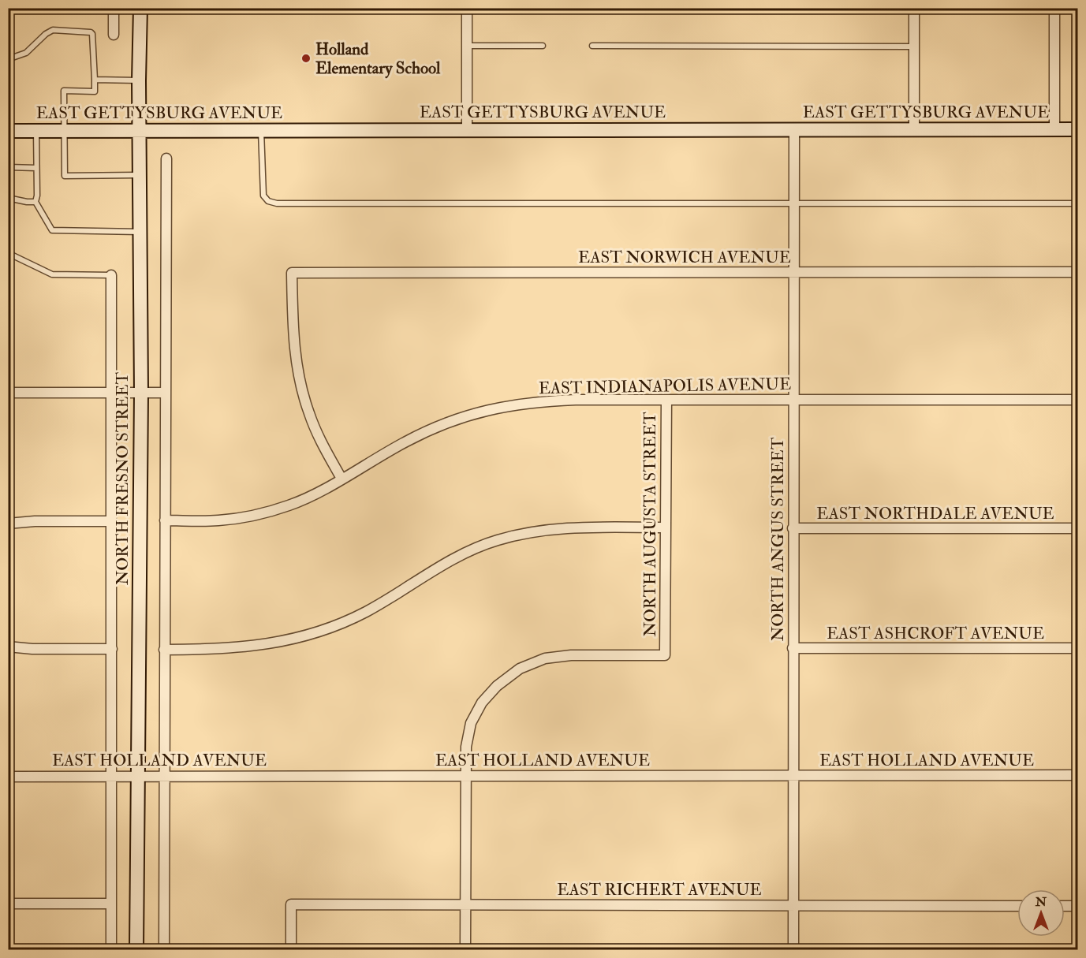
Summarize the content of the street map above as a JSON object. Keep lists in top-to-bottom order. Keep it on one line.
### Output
{"streets":{"street":["EAST GETTYSBURG AVENUE","EAST NORWICH AVENUE","EAST INDIANAPOLIS AVENUE","NORTH FRESNO STREET","EAST NORTHDALE AVENUE","NORTH AUGUSTA STREET","NORTH ANGUS STREET","EAST ASHCROFT AVENUE","EAST HOLLAND AVENUE","EAST RICHERT AVENUE"]},"crossings":[["EAST GETTYSBURG AVENUE","NORTH FRESNO STREET"],["EAST GETTYSBURG AVENUE","NORTH ANGUS STREET"],["EAST NORWICH AVENUE","EAST INDIANAPOLIS AVENUE"],["EAST NORWICH AVENUE","NORTH ANGUS STREET"],["EAST INDIANAPOLIS AVENUE","NORTH AUGUSTA STREET"],["EAST INDIANAPOLIS AVENUE","NORTH ANGUS STREET"],["NORTH FRESNO STREET","EAST HOLLAND AVENUE"],["EAST NORTHDALE AVENUE","NORTH ANGUS STREET"],["NORTH AUGUSTA STREET","EAST HOLLAND AVENUE"],["NORTH AUGUSTA STREET","EAST RICHERT AVENUE"],["NORTH ANGUS STREET","EAST ASHCROFT AVENUE"],["NORTH ANGUS STREET","EAST HOLLAND AVENUE"],["NORTH ANGUS STREET","EAST RICHERT AVENUE"]],"places":["Holland Elementary School"],"north":"top"}
